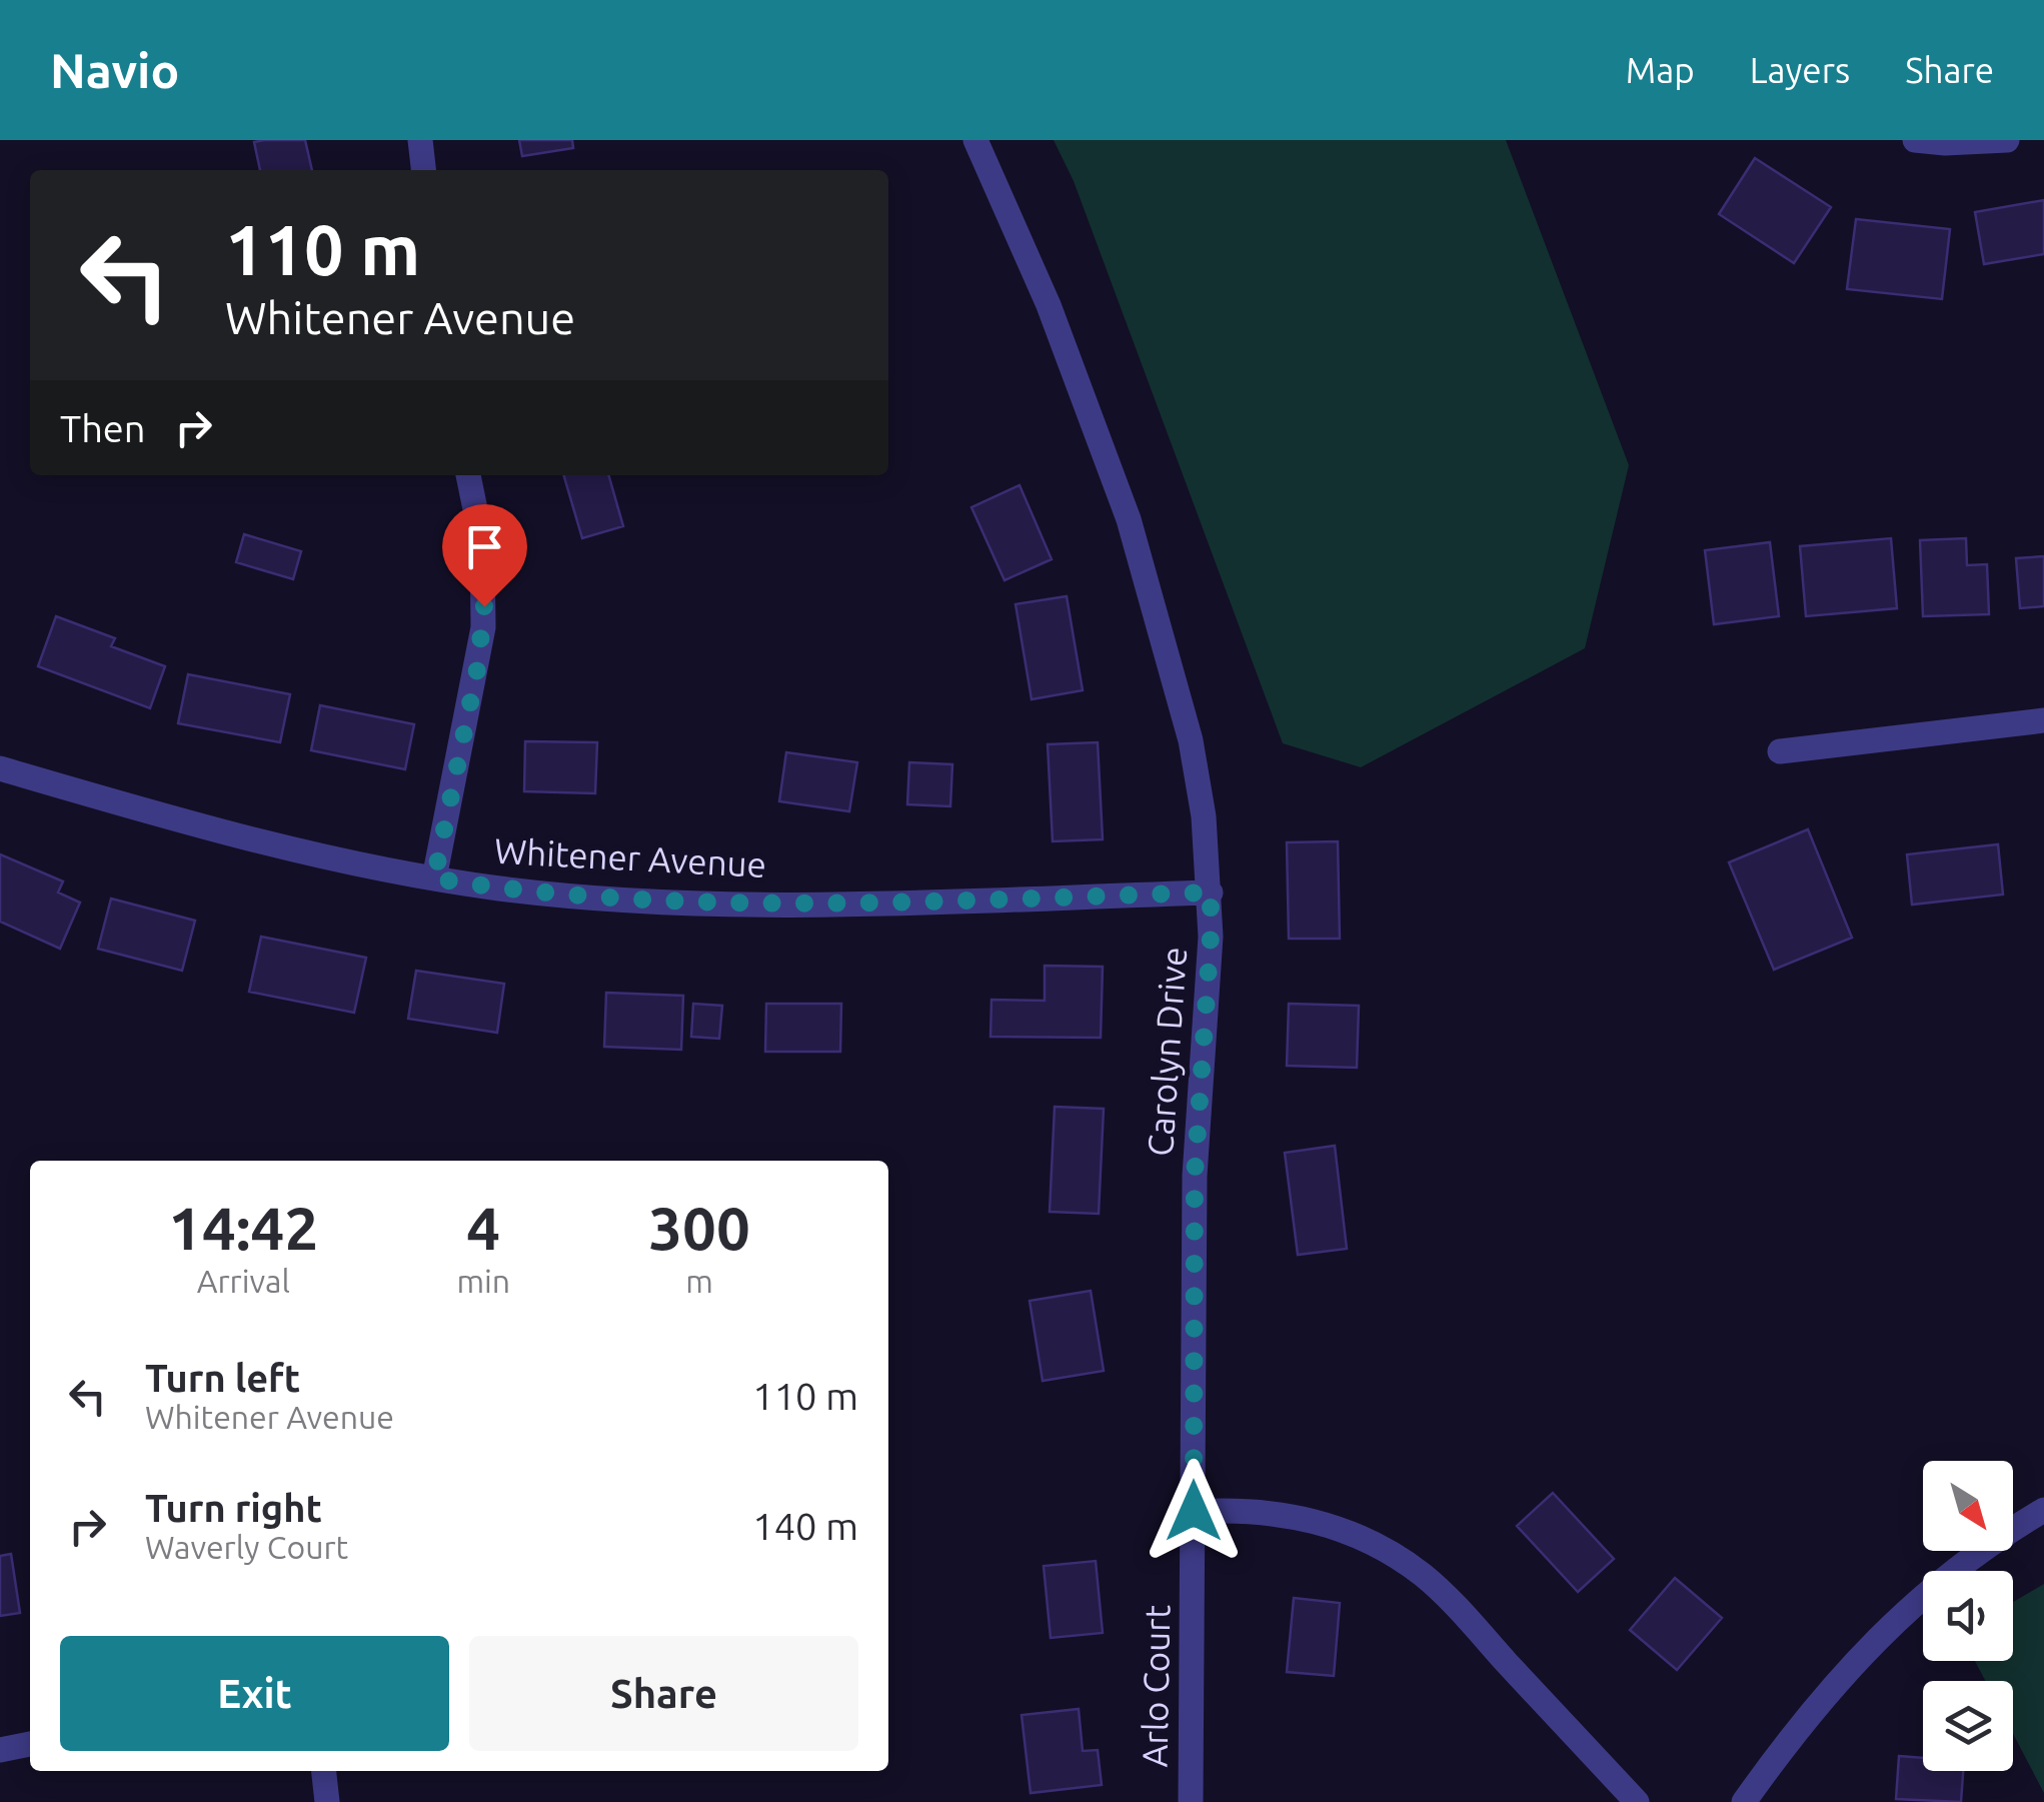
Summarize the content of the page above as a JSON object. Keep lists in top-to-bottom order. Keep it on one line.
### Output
{"streets":{"street":["Whitener Avenue","Carolyn Drive","Arlo Court"]},"crossings":[["Whitener Avenue","Carolyn Drive"],["Carolyn Drive","Arlo Court"]],"north":"bottom right","page":{"header":"Navio","nav":["Map","Layers","Share"],"turn":["110 m","Whitener Avenue"],"then":"Then","eta":["14:42","Arrival","4","min","300","m"],"list":[{"name":"Turn left","note":"Whitener Avenue","value":"110 m"},{"name":"Turn right","note":"Waverly Court","value":"140 m"}],"buttons":["Exit","Share"]}}
